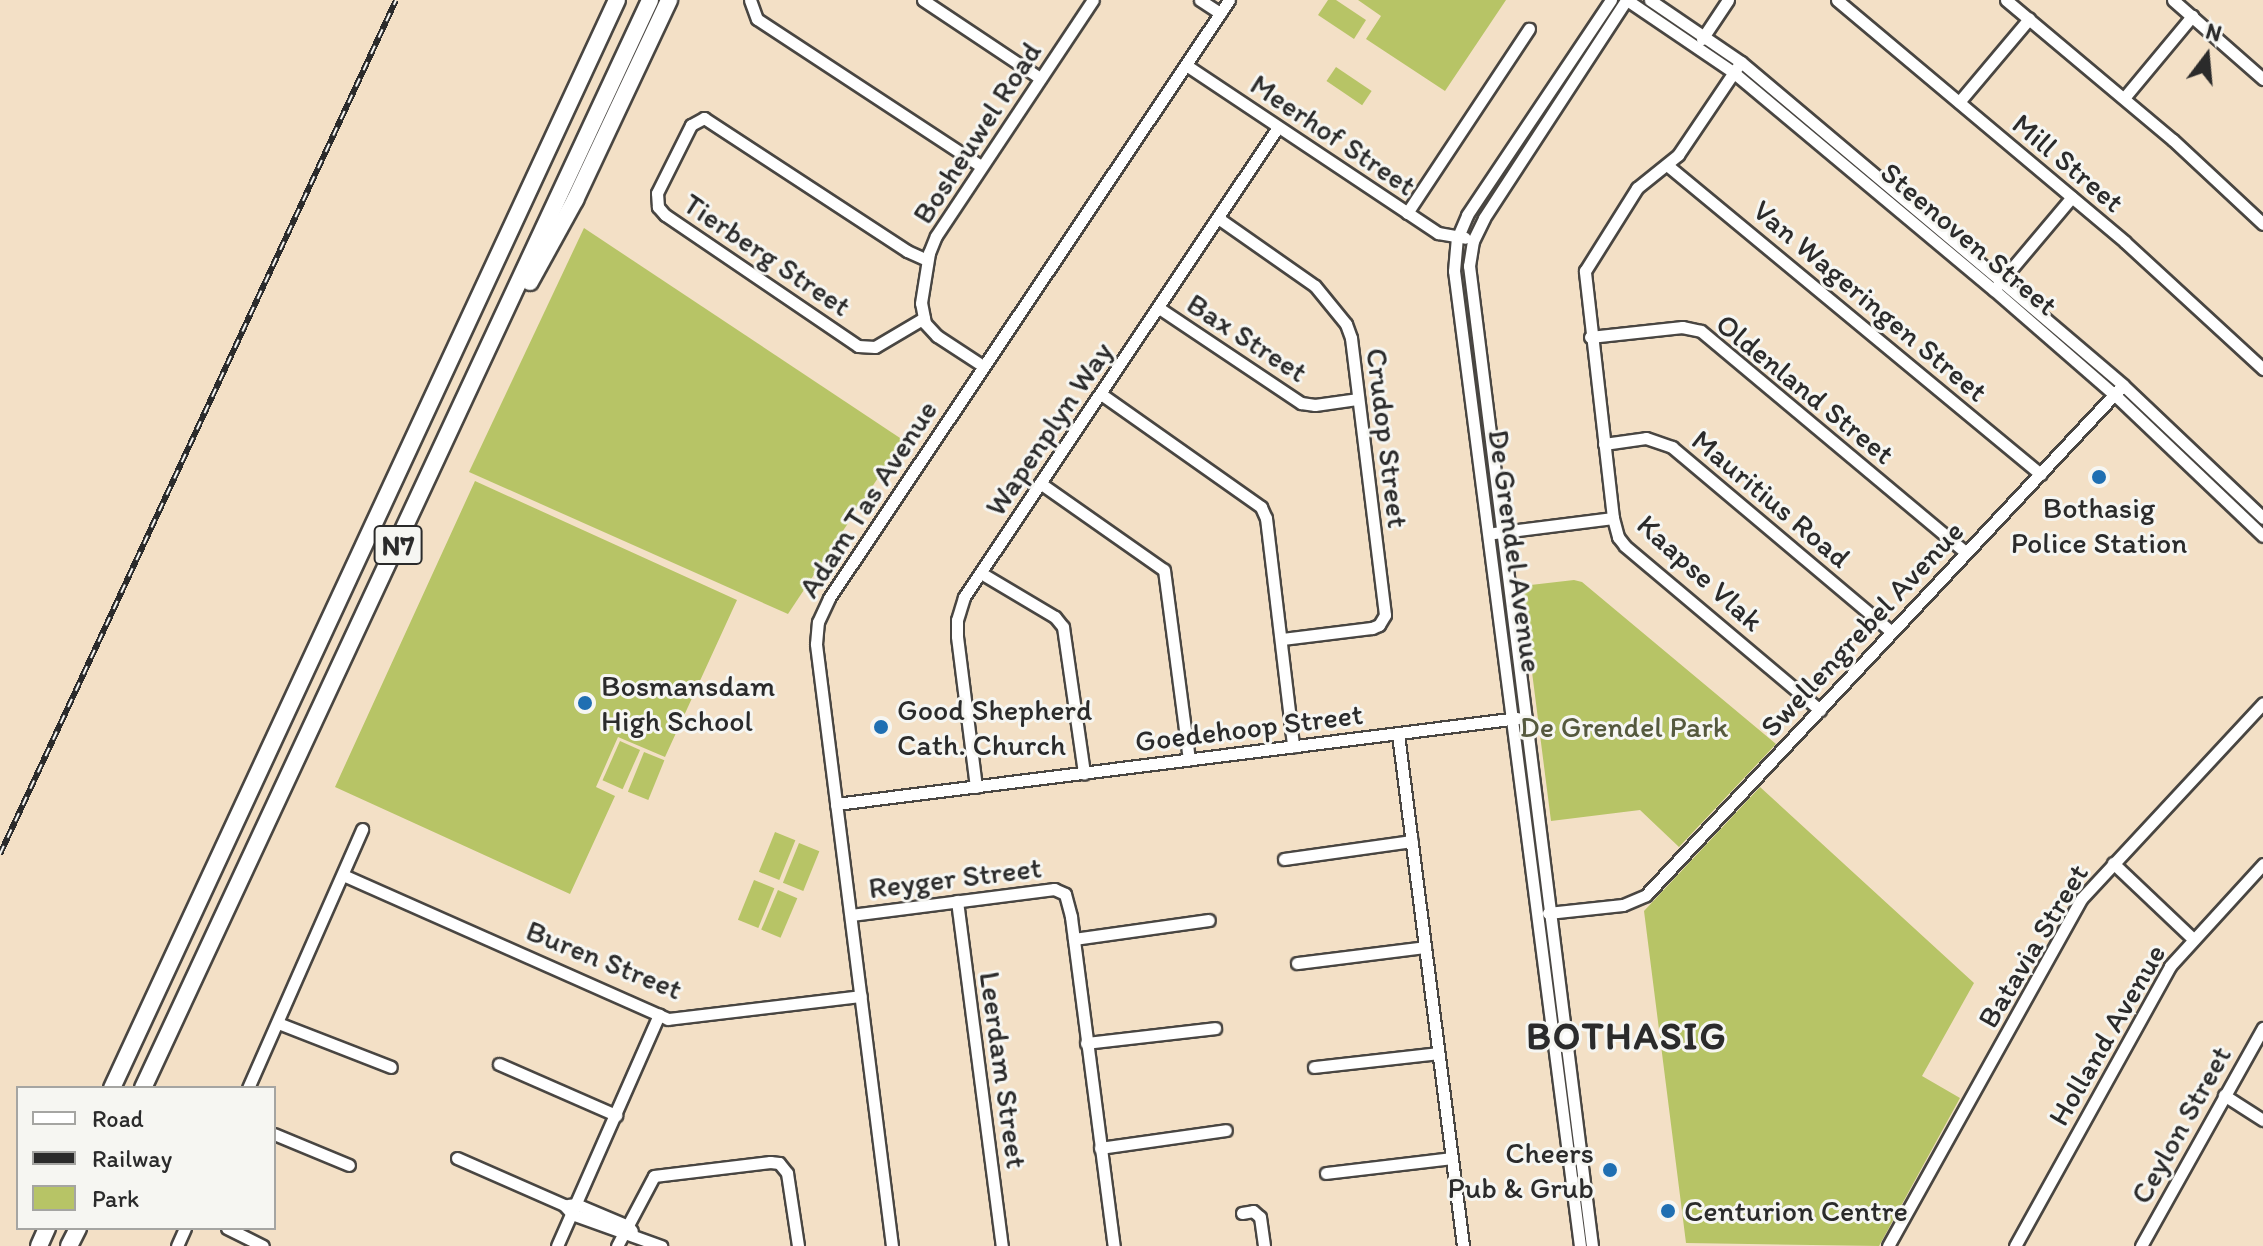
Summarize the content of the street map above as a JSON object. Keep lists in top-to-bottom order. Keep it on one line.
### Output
{"streets":{"highway":["N7"],"street":["Bosheuwel Road","Meerhof Street","Mill Street","Steenoven Street","Tierberg Street","Van Wageringen Street","Bax Street","Oldenland Street","Wapenplyn Way","Crudop Street","Adam Tas Avenue","Mauritius Road","De Grendel Avenue","Kaapse Vlak","Swellengrebel Avenue","Goedehoop Street","Reyger Street","Batavia Street","Buren Street","Holland Avenue","Leerdam Street","Ceylon Street"]},"crossings":[["Bosheuwel Road","Tierberg Street"],["Meerhof Street","Wapenplyn Way"],["Meerhof Street","Adam Tas Avenue"],["Meerhof Street","De Grendel Avenue"],["Steenoven Street","De Grendel Avenue"],["Steenoven Street","Swellengrebel Avenue"],["Van Wageringen Street","Swellengrebel Avenue"],["Bax Street","Wapenplyn Way"],["Bax Street","Crudop Street"],["Oldenland Street","Swellengrebel Avenue"],["Wapenplyn Way","Crudop Street"],["Wapenplyn Way","Goedehoop Street"],["Adam Tas Avenue","Goedehoop Street"],["Adam Tas Avenue","Reyger Street"],["Adam Tas Avenue","Buren Street"],["Mauritius Road","Swellengrebel Avenue"],["De Grendel Avenue","Kaapse Vlak"],["De Grendel Avenue","Swellengrebel Avenue"],["De Grendel Avenue","Goedehoop Street"],["Kaapse Vlak","Swellengrebel Avenue"],["Reyger Street","Leerdam Street"]],"districts":["BOTHASIG"],"parks":["De Grendel Park"],"places":["Bothasig Police Station","Bosmansdam High School","Good Shepherd Cath. Church","Cheers Pub & Grub","Centurion Centre"],"legend":["Road","Railway","Park"],"north":"top"}
